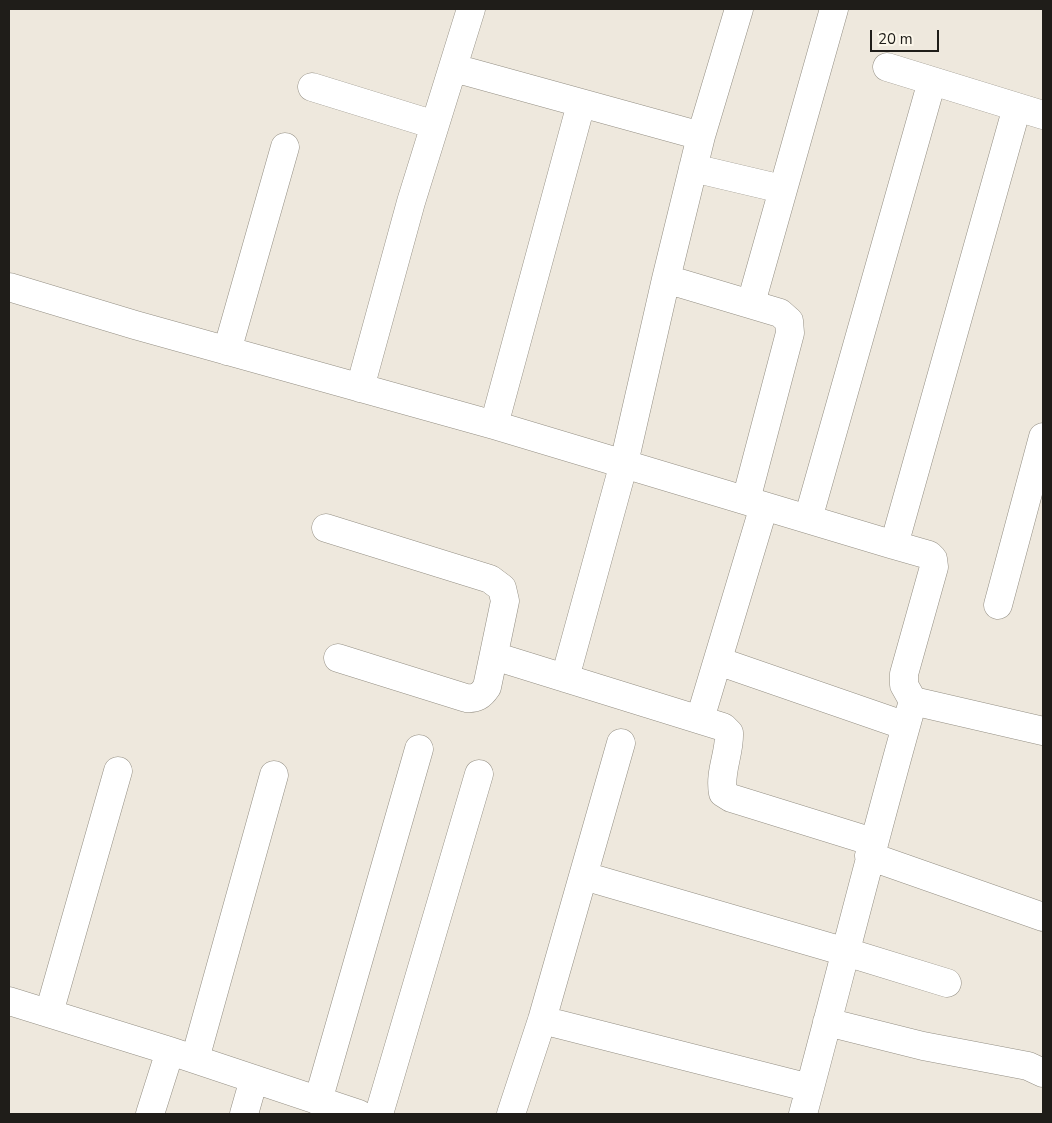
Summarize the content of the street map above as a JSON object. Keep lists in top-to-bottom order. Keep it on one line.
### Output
{"scale_bar":"20 m"}
